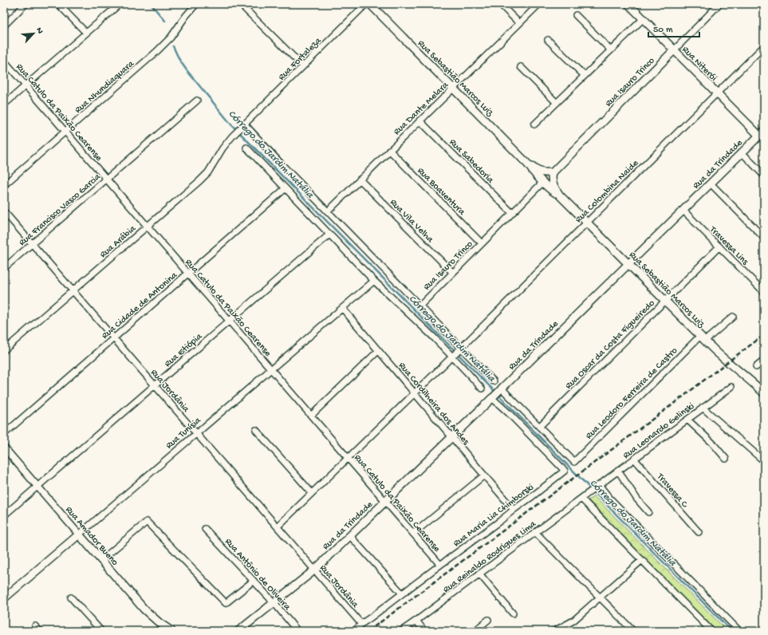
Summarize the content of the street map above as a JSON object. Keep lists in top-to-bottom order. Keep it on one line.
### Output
{"streets":{"main road":["Rua Niterói","Rua Sebastião Marcos Luiz","Rua Isauro Trinco","Rua da Trindade","Rua Tunísia","Rua Amador Bueno"],"street":["Rua Fortaleza","Rua Nhundiaquara","Rua Dante Melara","Rua Catulo da Paixão Cearense","Rua Sabedoria","Rua Boaventura","Rua Colombina Naide","Rua Francisco Vasco Garcia","Rua Vila Velha","Rua Arábia","Travessa Lins","Rua Cidade de Antonina","Rua Oscar da Costa Figueiredo","Rua Etiópia","Rua Jordânia","Rua Leodoro Ferreira de Castro","Rua Cordilheira dos Andes","Rua Leonardo Gelinski","Travessa C","Rua Maria Lia Chimborski","Rua Reinaldo Rodrigues Lima","Rua Antônio de Oliveira"]},"crossings":[["Rua Fortaleza","Rua Arábia"],["Rua Niterói","Rua Isauro Trinco"],["Rua Niterói","Rua da Trindade"],["Rua Niterói","Rua Colombina Naide"],["Rua Sebastião Marcos Luiz","Rua Isauro Trinco"],["Rua Sebastião Marcos Luiz","Rua Dante Melara"],["Rua Sebastião Marcos Luiz","Rua da Trindade"],["Rua Sebastião Marcos Luiz","Rua Colombina Naide"],["Rua Sebastião Marcos Luiz","Rua Oscar da Costa Figueiredo"],["Rua Sebastião Marcos Luiz","Rua Leodoro Ferreira de Castro"],["Rua Isauro Trinco","Rua Sabedoria"],["Rua Isauro Trinco","Rua Boaventura"],["Rua Isauro Trinco","Rua Vila Velha"],["Rua Nhundiaquara","Rua Catulo da Paixão Cearense"],["Rua Dante Melara","Rua Sabedoria"],["Rua Dante Melara","Rua Boaventura"],["Rua Dante Melara","Rua Vila Velha"],["Rua Catulo da Paixão Cearense","Rua da Trindade"],["Rua Catulo da Paixão Cearense","Rua Colombina Naide"],["Rua Catulo da Paixão Cearense","Rua Francisco Vasco Garcia"],["Rua Catulo da Paixão Cearense","Rua Arábia"],["Rua Catulo da Paixão Cearense","Rua Cidade de Antonina"],["Rua Catulo da Paixão Cearense","Rua Etiópia"],["Rua Catulo da Paixão Cearense","Rua Tunísia"],["Rua Catulo da Paixão Cearense","Rua Maria Lia Chimborski"],["Rua da Trindade","Travessa Lins"],["Rua da Trindade","Rua Jordânia"],["Rua da Trindade","Rua Cordilheira dos Andes"],["Rua da Trindade","Rua Maria Lia Chimborski"],["Rua da Trindade","Rua Antônio de Oliveira"],["Rua Colombina Naide","Rua Jordânia"],["Rua Colombina Naide","Rua Cordilheira dos Andes"],["Rua Francisco Vasco Garcia","Rua Jordânia"],["Rua Arábia","Rua Jordânia"],["Travessa Lins","Rua Oscar da Costa Figueiredo"],["Rua Cidade de Antonina","Rua Jordânia"],["Rua Oscar da Costa Figueiredo","Rua Leodoro Ferreira de Castro"],["Rua Etiópia","Rua Jordânia"],["Rua Etiópia","Rua Amador Bueno"],["Rua Jordânia","Rua Tunísia"],["Rua Jordânia","Rua Maria Lia Chimborski"],["Rua Cordilheira dos Andes","Rua Tunísia"],["Rua Cordilheira dos Andes","Rua Maria Lia Chimborski"],["Rua Leonardo Gelinski","Travessa C"],["Rua Leonardo Gelinski","Rua Reinaldo Rodrigues Lima"],["Rua Tunísia","Rua Amador Bueno"]],"water":["Córrego do Jardim Natália"],"scale_bar":"50 m","north":"top right"}
